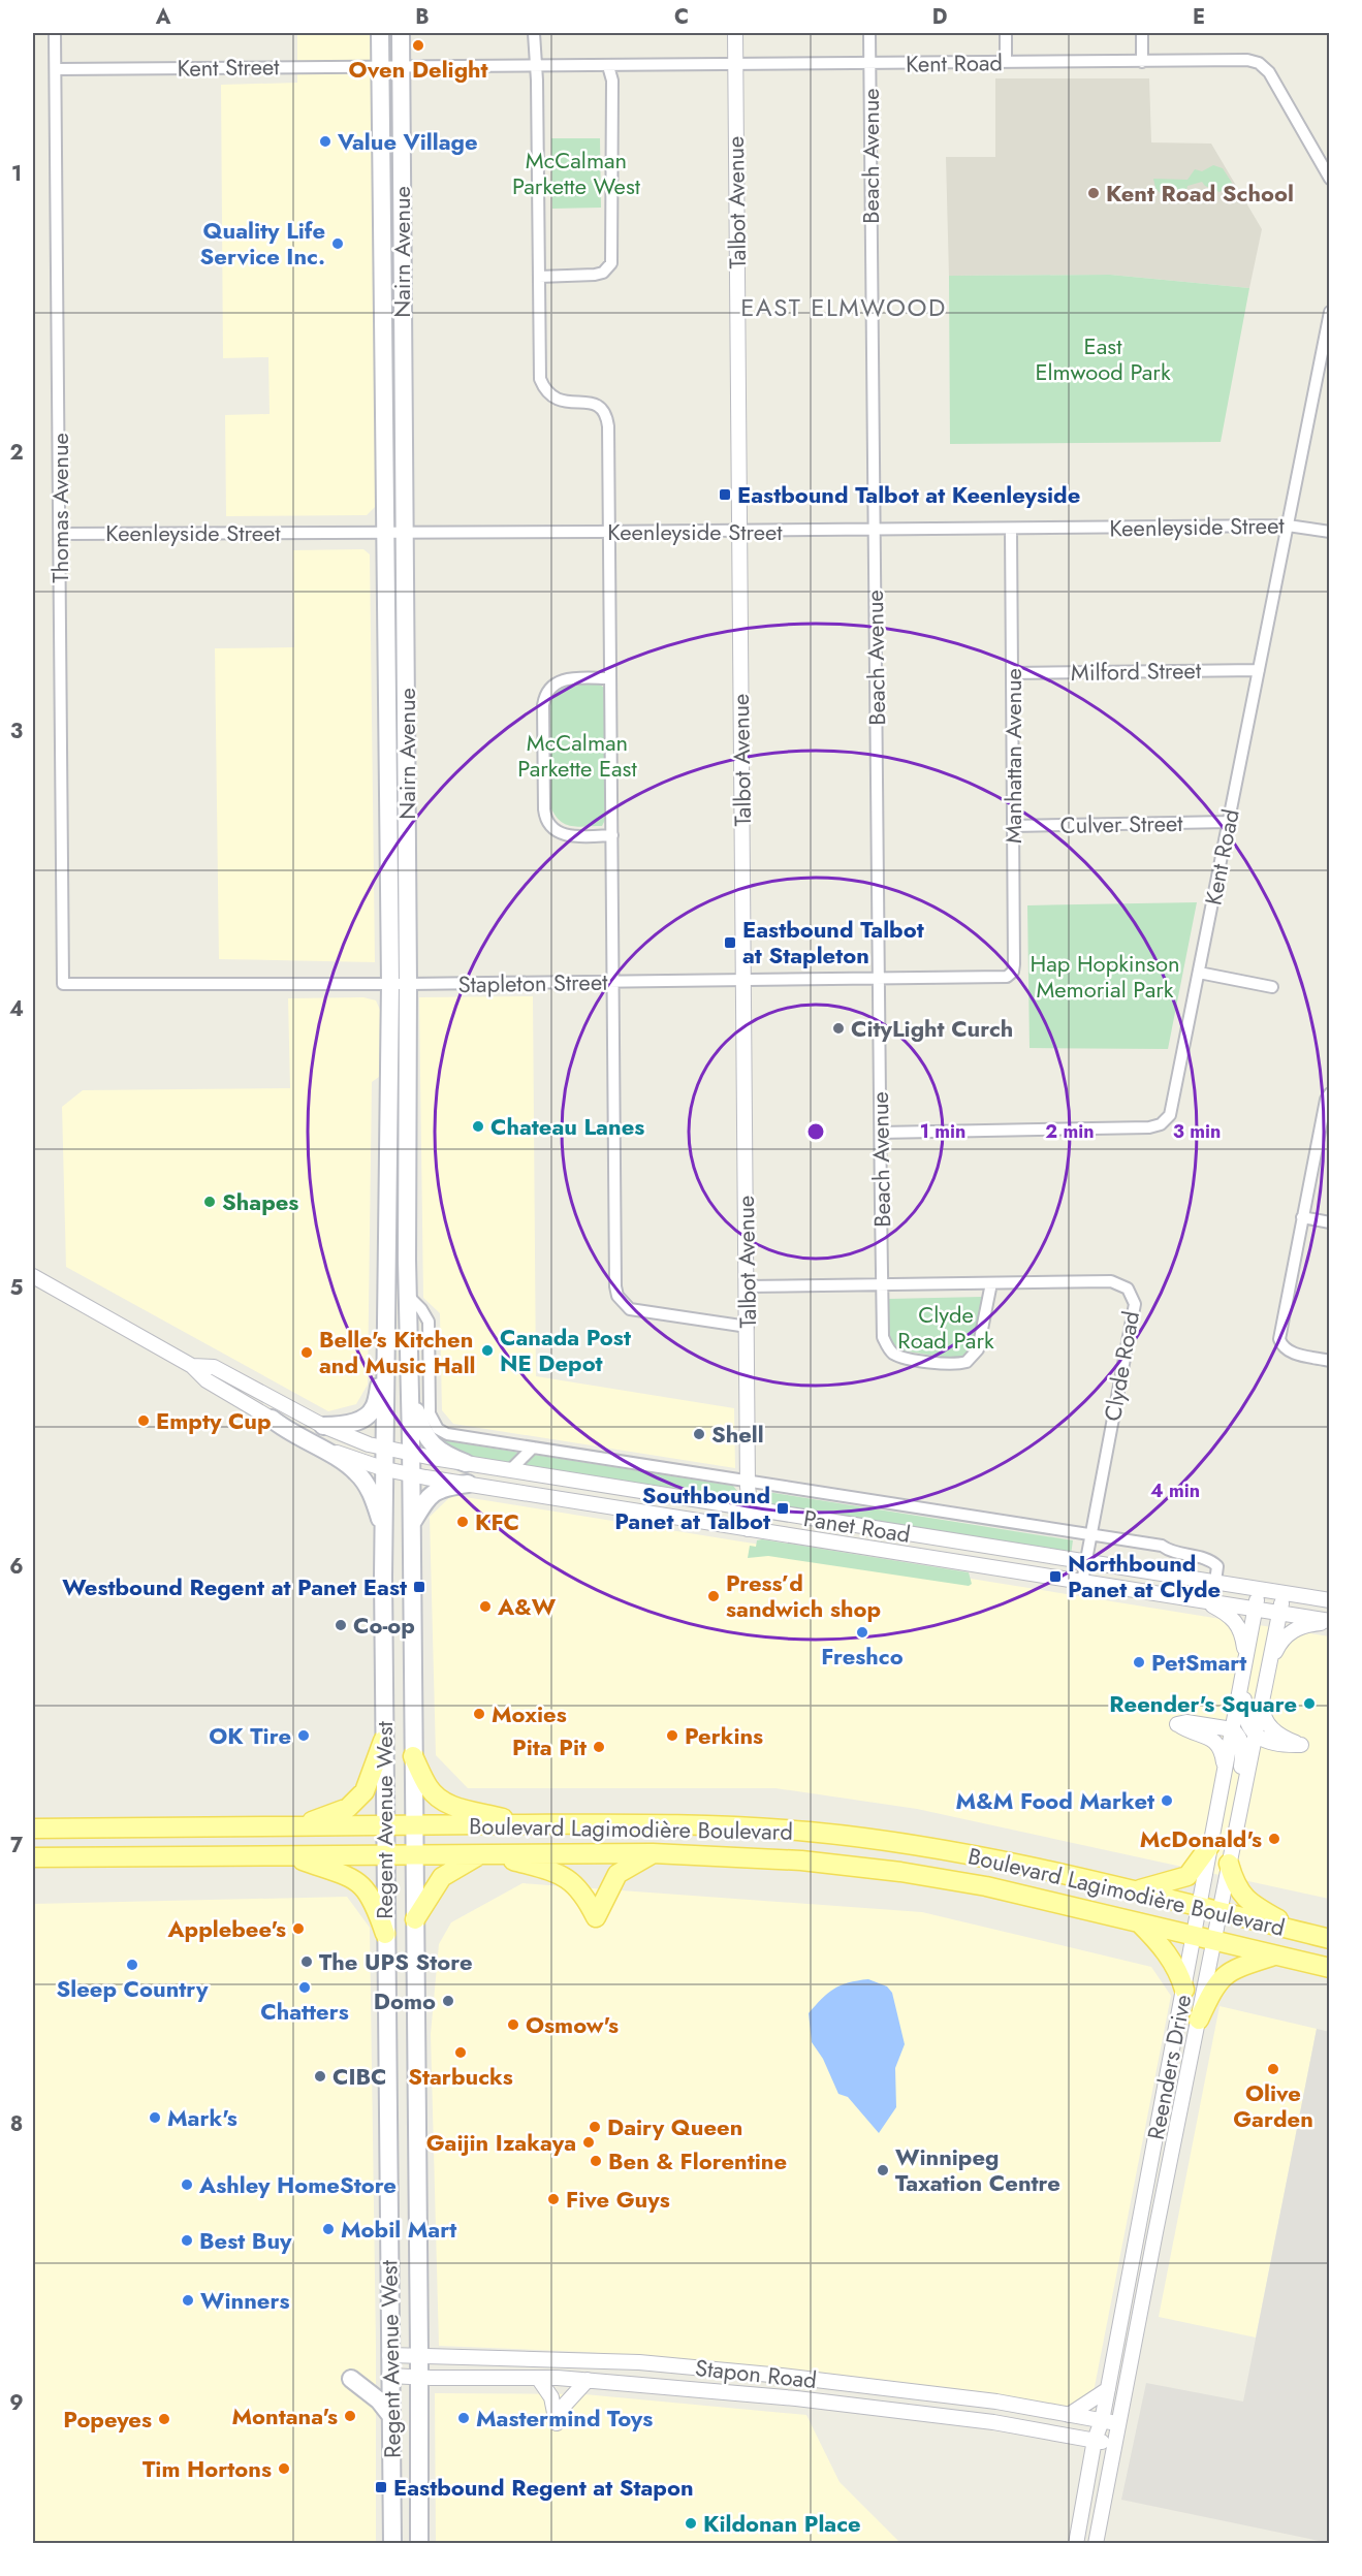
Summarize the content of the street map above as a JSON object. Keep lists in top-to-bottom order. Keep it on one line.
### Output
{"streets":{"main road":["Nairn Avenue","Regent Avenue West","Boulevard Lagimodière Boulevard"],"street":["Kent Road","Kent Street","Beach Avenue","Talbot Avenue","Thomas Avenue","Keenleyside Street","Milford Street","Manhattan Avenue","Culver Street","Stapleton Street","Clyde Road","Panet Road","Reenders Drive","Stapon Road"]},"crossings":[["Kent Road","Kent Street"],["Kent Road","Beach Avenue"],["Kent Road","Talbot Avenue"],["Kent Road","Nairn Avenue"],["Kent Road","Keenleyside Street"],["Kent Road","Milford Street"],["Kent Road","Culver Street"],["Kent Street","Nairn Avenue"],["Kent Street","Thomas Avenue"],["Beach Avenue","Keenleyside Street"],["Beach Avenue","Stapleton Street"],["Beach Avenue","Clyde Road"],["Talbot Avenue","Keenleyside Street"],["Talbot Avenue","Stapleton Street"],["Talbot Avenue","Clyde Road"],["Talbot Avenue","Panet Road"],["Nairn Avenue","Keenleyside Street"],["Nairn Avenue","Stapleton Street"],["Nairn Avenue","Panet Road"],["Nairn Avenue","Regent Avenue West"],["Thomas Avenue","Keenleyside Street"],["Thomas Avenue","Stapleton Street"],["Keenleyside Street","Manhattan Avenue"],["Milford Street","Manhattan Avenue"],["Manhattan Avenue","Culver Street"],["Manhattan Avenue","Stapleton Street"],["Clyde Road","Panet Road"],["Panet Road","Regent Avenue West"],["Panet Road","Reenders Drive"],["Regent Avenue West","Boulevard Lagimodière Boulevard"],["Regent Avenue West","Stapon Road"],["Boulevard Lagimodière Boulevard","Reenders Drive"],["Reenders Drive","Stapon Road"]],"districts":["EAST ELMWOOD"],"parks":["McCalman Parkette West","East Elmwood Park","McCalman Parkette East","Hap Hopkinson Memorial Park","Clyde Road Park"],"places":{"other":["Oven Delight","Value Village","Kent Road School","Quality Life Service Inc.","CityLight Curch","Chateau Lanes","Shapes","Canada Post NE Depot","Belle's Kitchen and Music Hall","Empty Cup","Shell","KFC","Press’d sandwich shop","A&W","Co-op","Freshco","PetSmart","Reender's Square","Moxies","OK Tire","Perkins","Pita Pit","M&M Food Market","McDonald's","Applebee's","The UPS Store","Sleep Country","Chatters","Domo","Osmow's","Starbucks","Olive Garden","CIBC","Mark's","Dairy Queen","Gaijin Izakaya","Ben & Florentine","Winnipeg Taxation Centre","Ashley HomeStore","Five Guys","Mobil Mart","Best Buy","Winners","Montana's","Mastermind Toys","Popeyes","Tim Hortons","Kildonan Place"],"transit":["Eastbound Talbot at Keenleyside","Eastbound Talbot at Stapleton","Southbound Panet at Talbot","Northbound Panet at Clyde","Westbound Regent at Panet East","Eastbound Regent at Stapon"]},"grid":{"columns":["A","B","C","D","E"],"rows":["1","2","3","4","5","6","7","8","9"]},"rings":["1 min","2 min","3 min","4 min"]}
